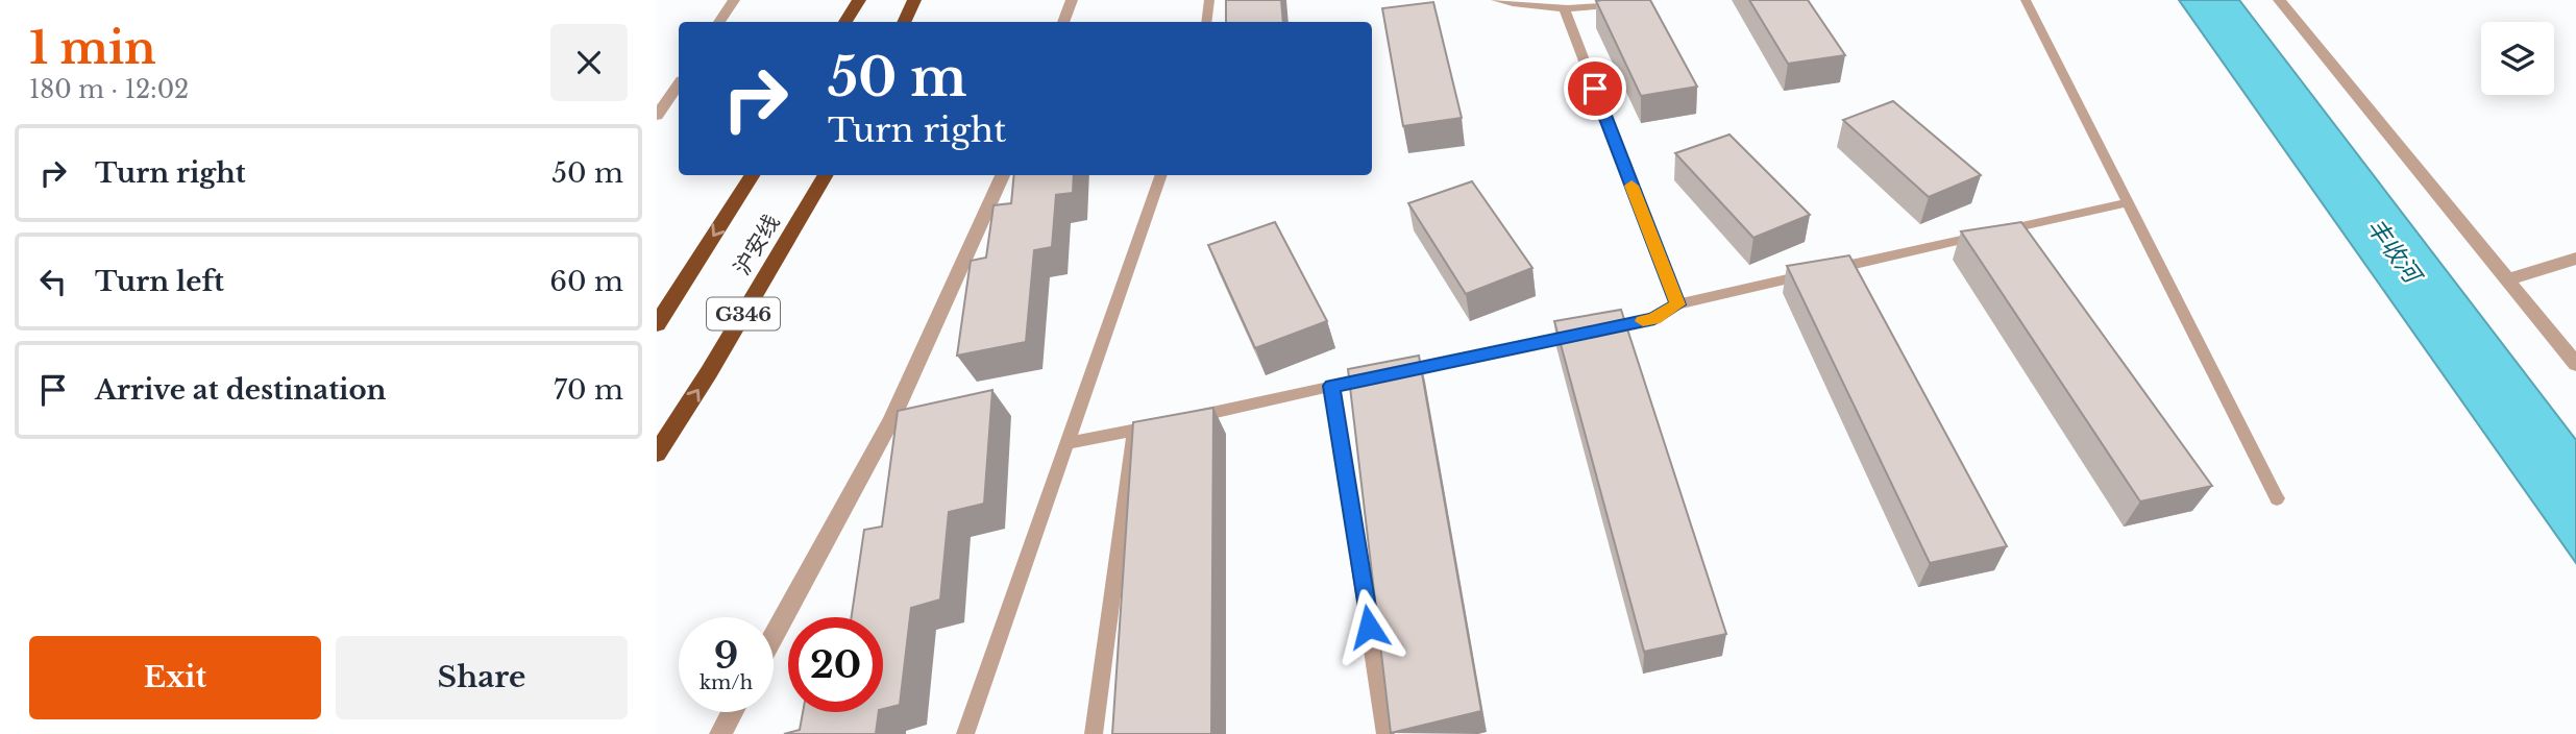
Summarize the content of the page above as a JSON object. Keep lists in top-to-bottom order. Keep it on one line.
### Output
{"streets":{"highway":["沪安线","G346"]},"water":["丰收河"],"page":{"heading":["1 min","180 m · 12:02"],"turn":["50 m","Turn right"],"list":[{"name":"Turn right","value":"50 m"},{"name":"Turn left","value":"60 m"},{"name":"Arrive at destination","value":"70 m"}],"speed":"9 km/h","limit":"20","buttons":["Exit","Share"]}}
